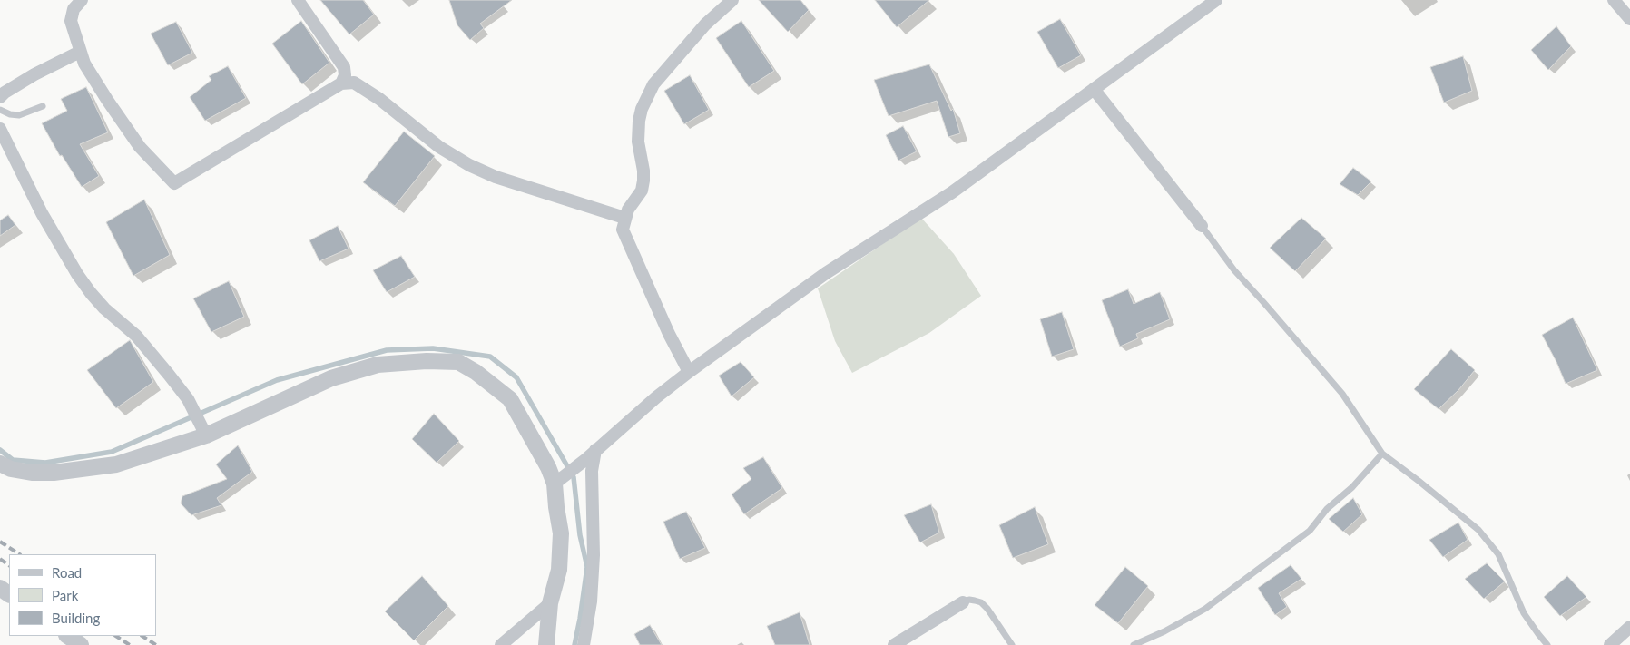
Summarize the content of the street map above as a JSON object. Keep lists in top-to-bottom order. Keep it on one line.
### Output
{"legend":["Road","Park","Building"]}
